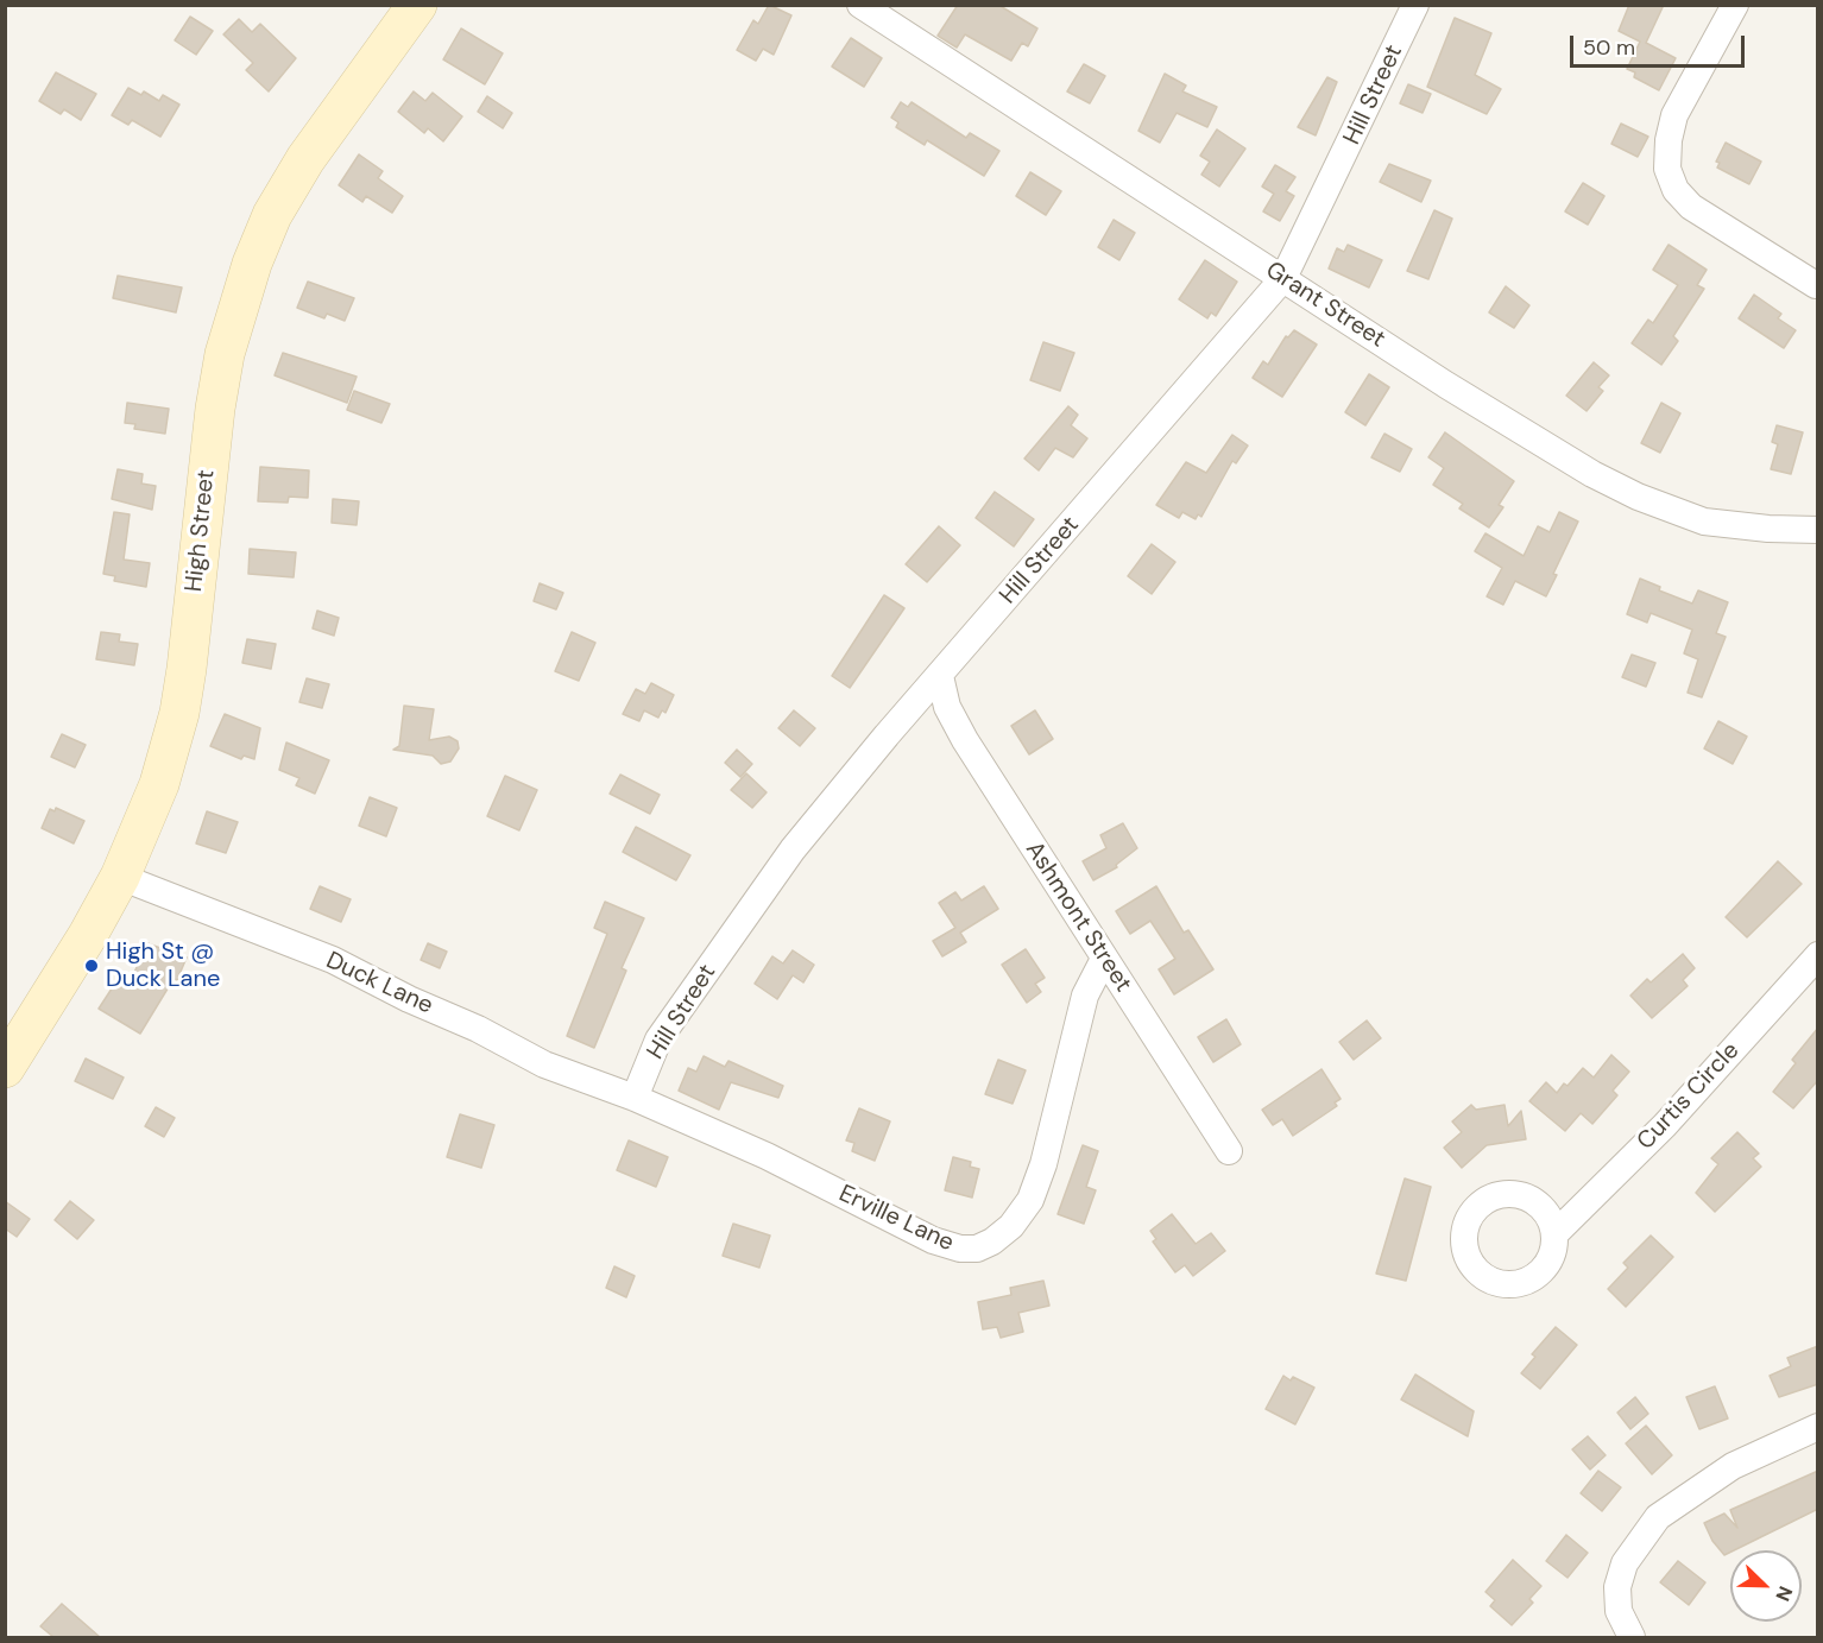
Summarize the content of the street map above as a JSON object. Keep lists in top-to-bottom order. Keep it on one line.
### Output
{"streets":{"main road":["High Street"],"street":["Hill Street","Grant Street","Ashmont Street","Duck Lane","Curtis Circle","Erville Lane"]},"crossings":[["Hill Street","Grant Street"],["Hill Street","Ashmont Street"],["Hill Street","Duck Lane"],["Hill Street","Erville Lane"],["High Street","Duck Lane"],["Ashmont Street","Erville Lane"],["Duck Lane","Erville Lane"]],"places":["High St @ Duck Lane"],"scale_bar":"50 m","north":"bottom right"}
